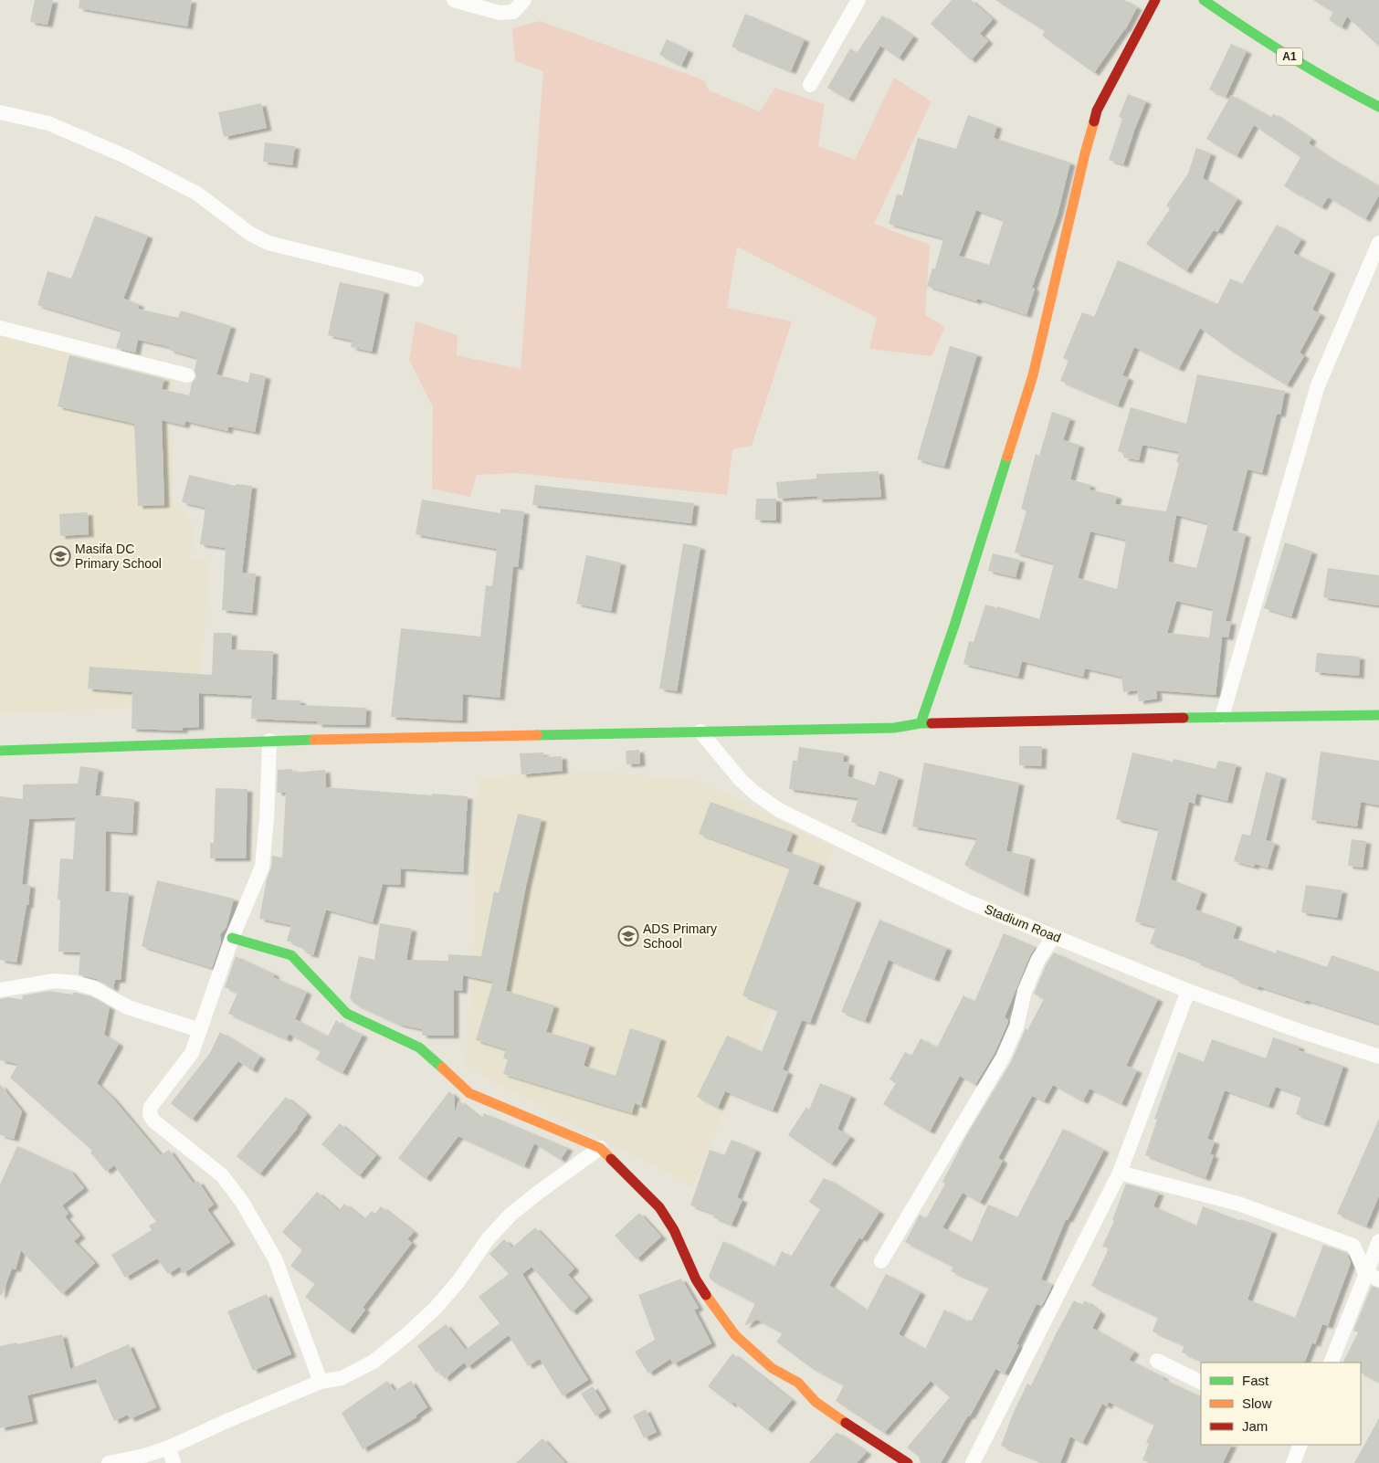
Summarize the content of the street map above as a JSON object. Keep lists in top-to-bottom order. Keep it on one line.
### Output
{"streets":{"main road":["A1"],"street":["Stadium Road"]},"places":{"school or university":["Masifa DC Primary School","ADS Primary School"]},"legend":["Fast","Slow","Jam"]}
